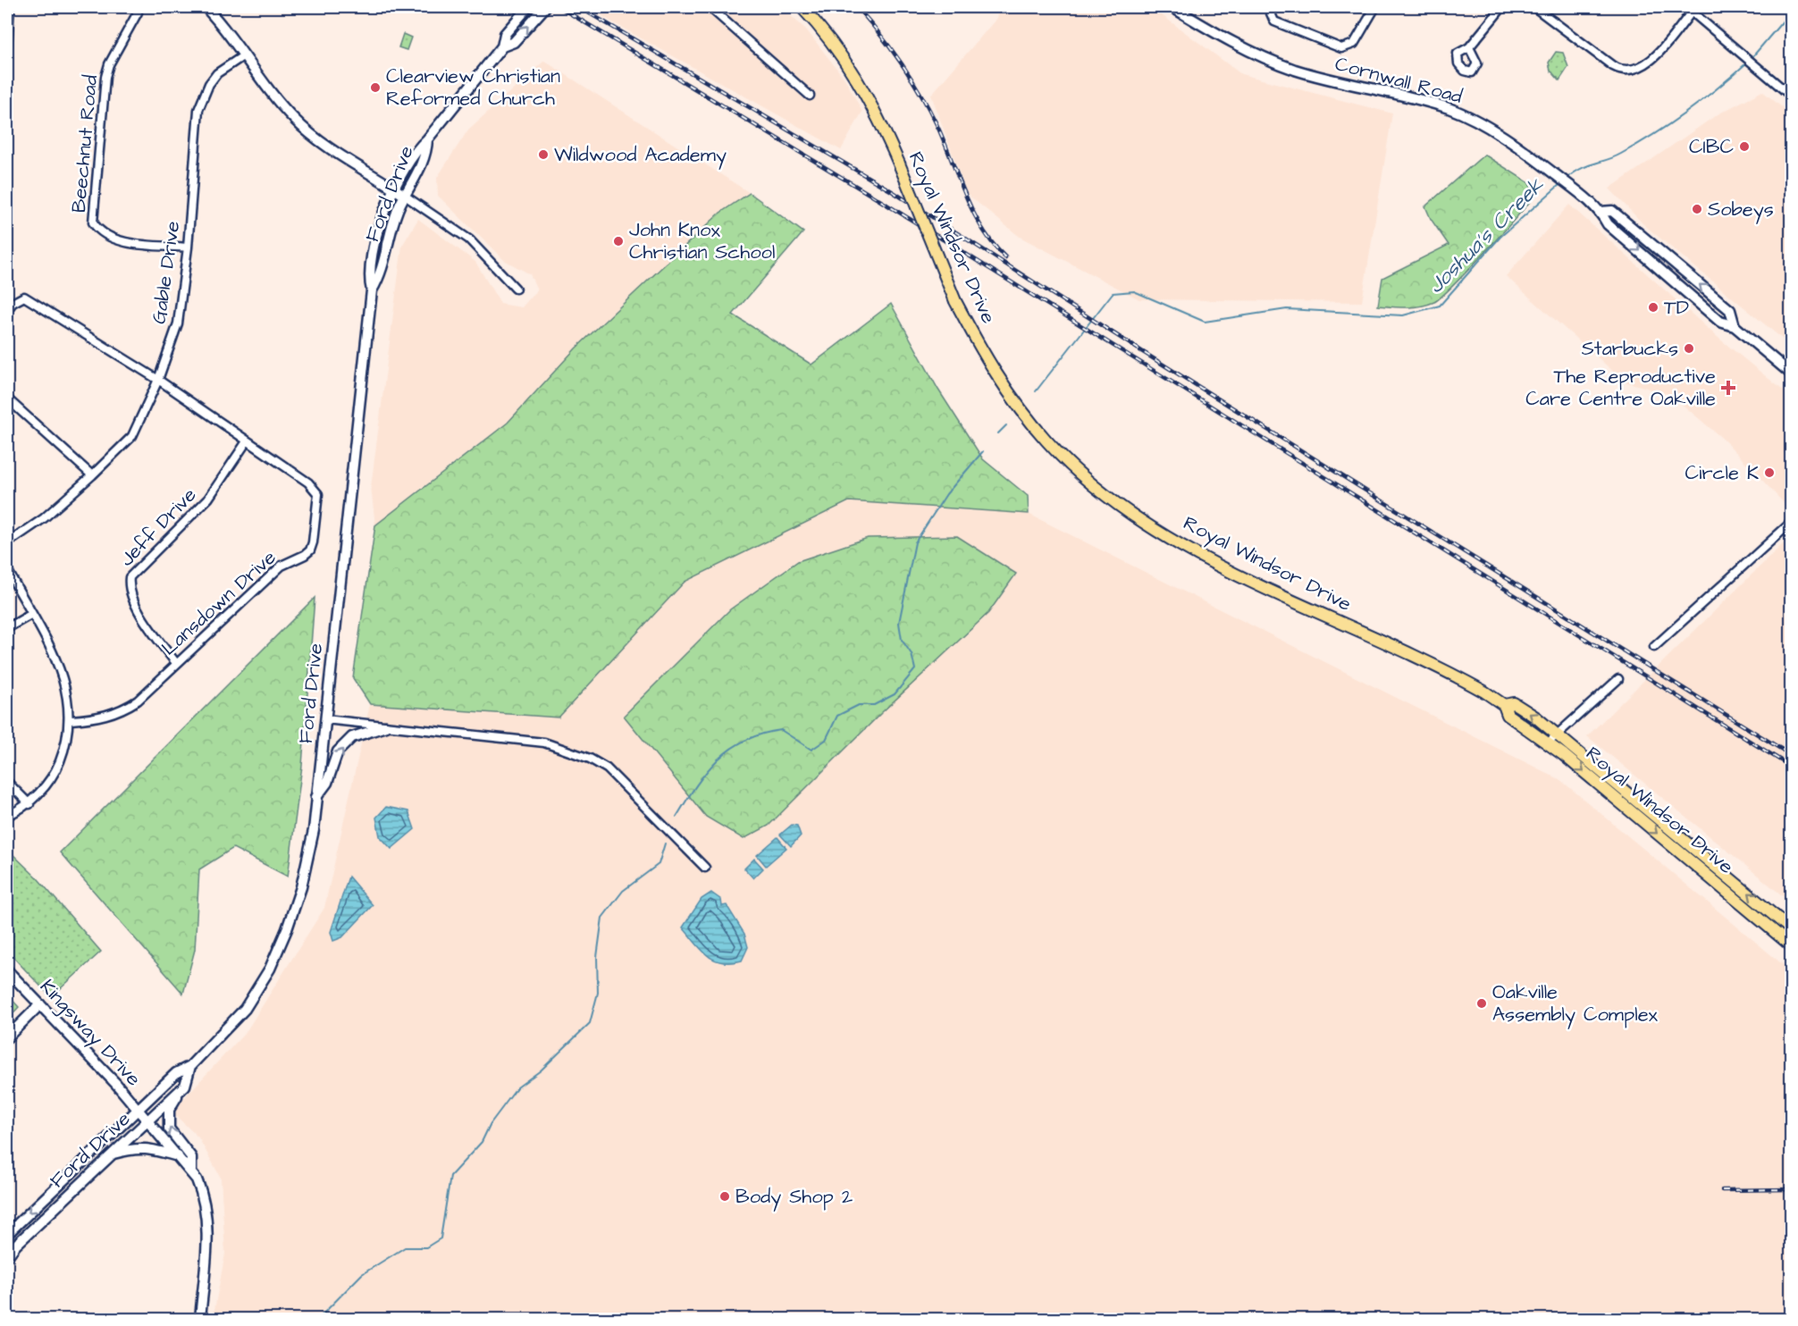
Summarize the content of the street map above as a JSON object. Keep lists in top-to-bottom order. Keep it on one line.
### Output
{"streets":{"main road":["Cornwall Road","Ford Drive","Royal Windsor Drive","Kingsway Drive"],"street":["Beechnut Road","Gable Drive","Jeff Drive","Lansdown Drive"]},"crossings":[["Beechnut Road","Gable Drive"],["Ford Drive","Kingsway Drive"],["Gable Drive","Lansdown Drive"],["Jeff Drive","Lansdown Drive"]],"water":["Joshua's Creek"],"places":{"other":["Clearview Christian Reformed Church","CIBC","Wildwood Academy","Sobeys","John Knox Christian School","TD","Starbucks","Circle K","Oakville Assembly Complex","Body Shop 2"],"health":["The Reproductive Care Centre Oakville"]}}
